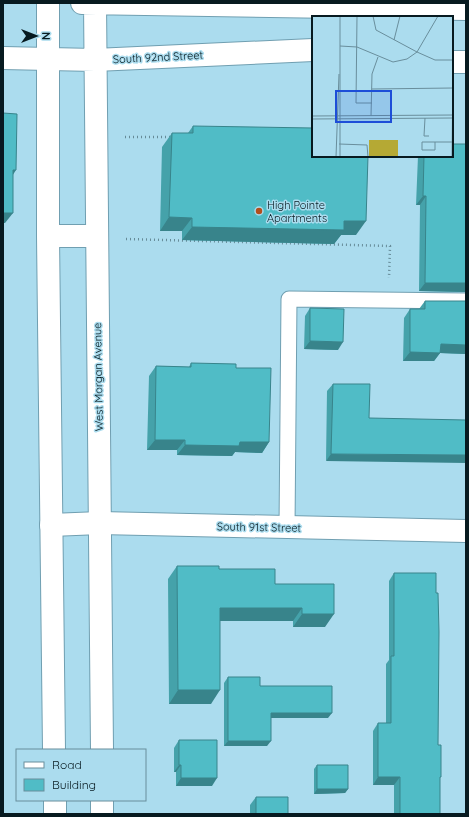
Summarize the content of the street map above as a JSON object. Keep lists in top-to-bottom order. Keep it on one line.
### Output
{"streets":{"street":["South 92nd Street","West Morgan Avenue","South 91st Street"]},"crossings":[["South 92nd Street","West Morgan Avenue"],["West Morgan Avenue","South 91st Street"]],"places":["High Pointe Apartments"],"legend":["Road","Building"],"north":"right"}
